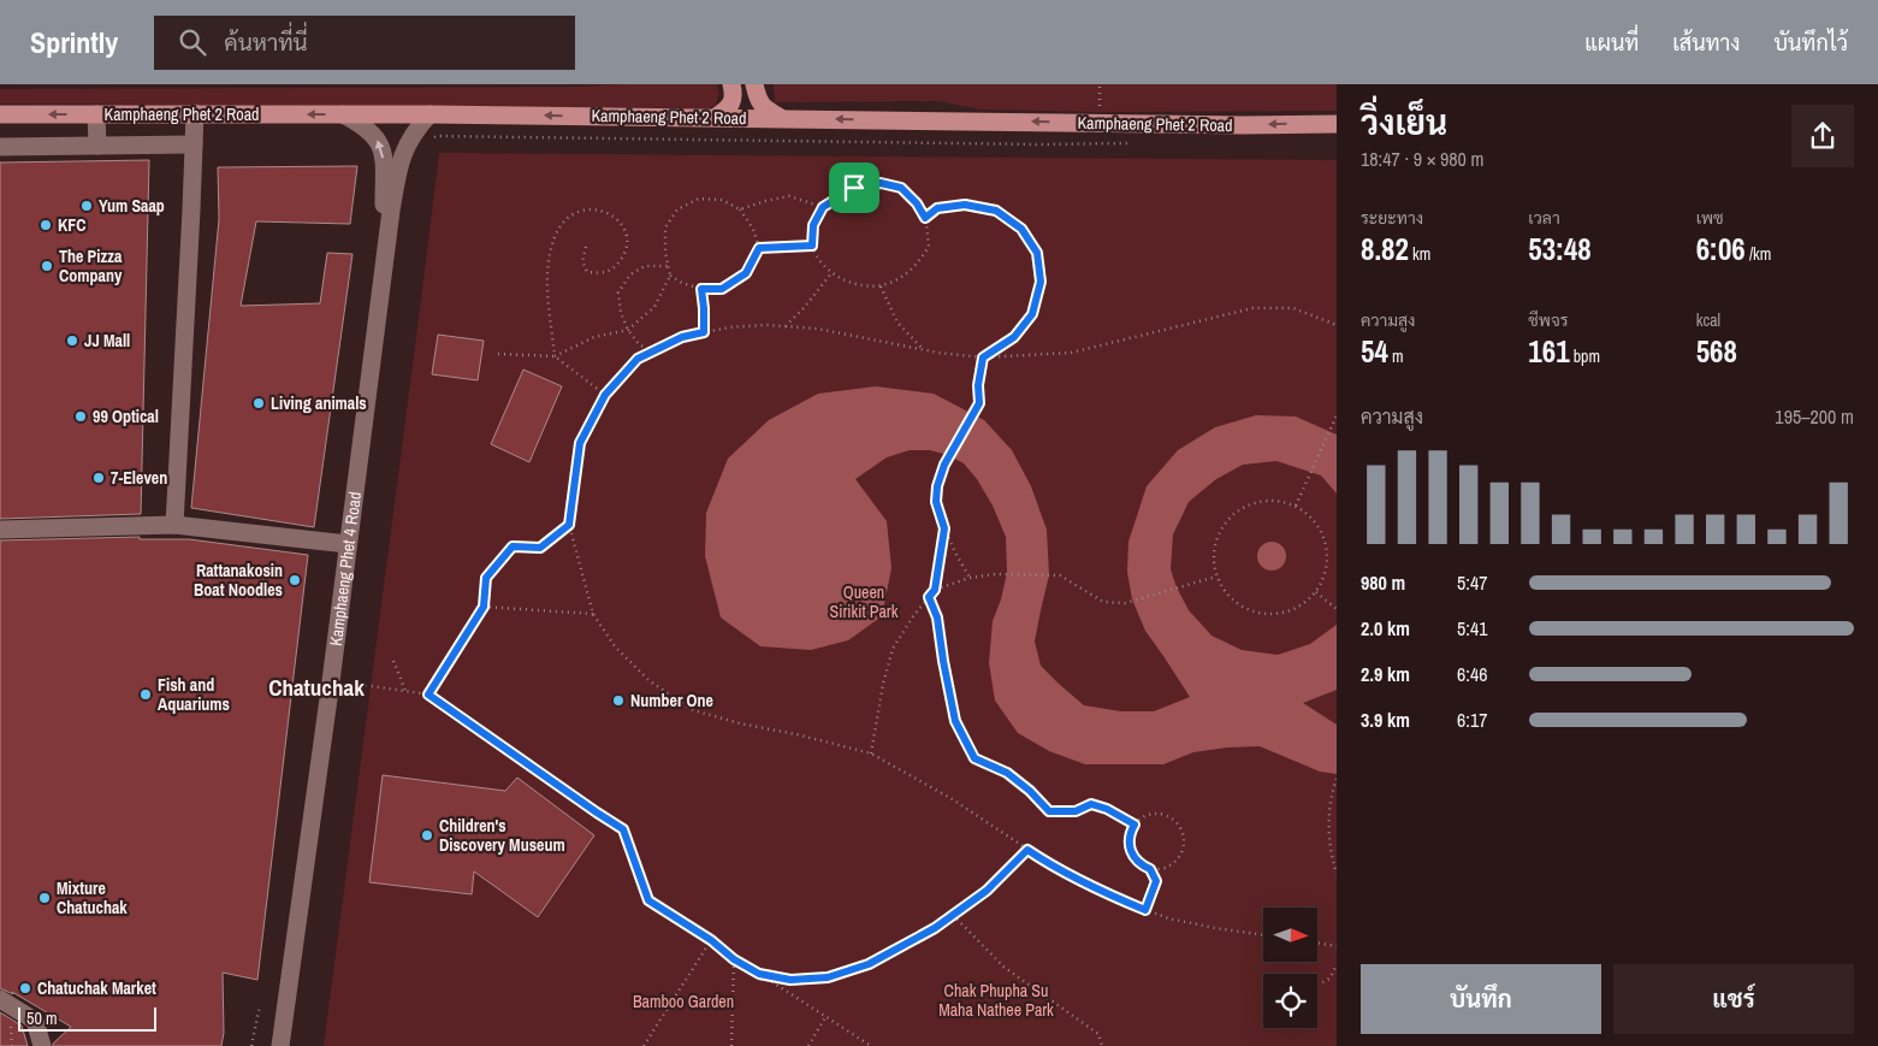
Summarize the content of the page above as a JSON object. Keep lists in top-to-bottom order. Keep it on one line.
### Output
{"streets":{"main road":["Kamphaeng Phet 2 Road"],"street":["Kamphaeng Phet 4 Road"]},"crossings":[["Kamphaeng Phet 2 Road","Kamphaeng Phet 4 Road"]],"one_way":["Kamphaeng Phet 2 Road"],"districts":["Chatuchak"],"parks":["Queen Sirikit Park","Chak Phupha Su Maha Nathee Park","Bamboo Garden"],"places":["Yum Saap","KFC","The Pizza Company","JJ Mall","Living animals","99 Optical","7-Eleven","Rattanakosin Boat Noodles","Fish and Aquariums","Number One","Children's Discovery Museum","Mixture Chatuchak","Chatuchak Market"],"scale_bar":"50 m","north":"right","page":{"header":"Sprintly","search":"ค้นหาที่นี่","nav":["แผนที่","เส้นทาง","บันทึกไว้"],"heading":["วิ่งเย็น","18:47 · 9 × 980 m"],"stats":[["ระยะทาง","8.82 km"],["เวลา","53:48"],["เพซ","6:06 /km"],["ความสูง","54 m"],["ชีพจร","161 bpm"],["kcal","568"]],"chart":["ความสูง","195–200 m"],"list":[{"name":"980 m","note":"5:47"},{"name":"2.0 km","note":"5:41"},{"name":"2.9 km","note":"6:46"},{"name":"3.9 km","note":"6:17"}],"buttons":["บันทึก","แชร์"],"scale":"50 m"}}
